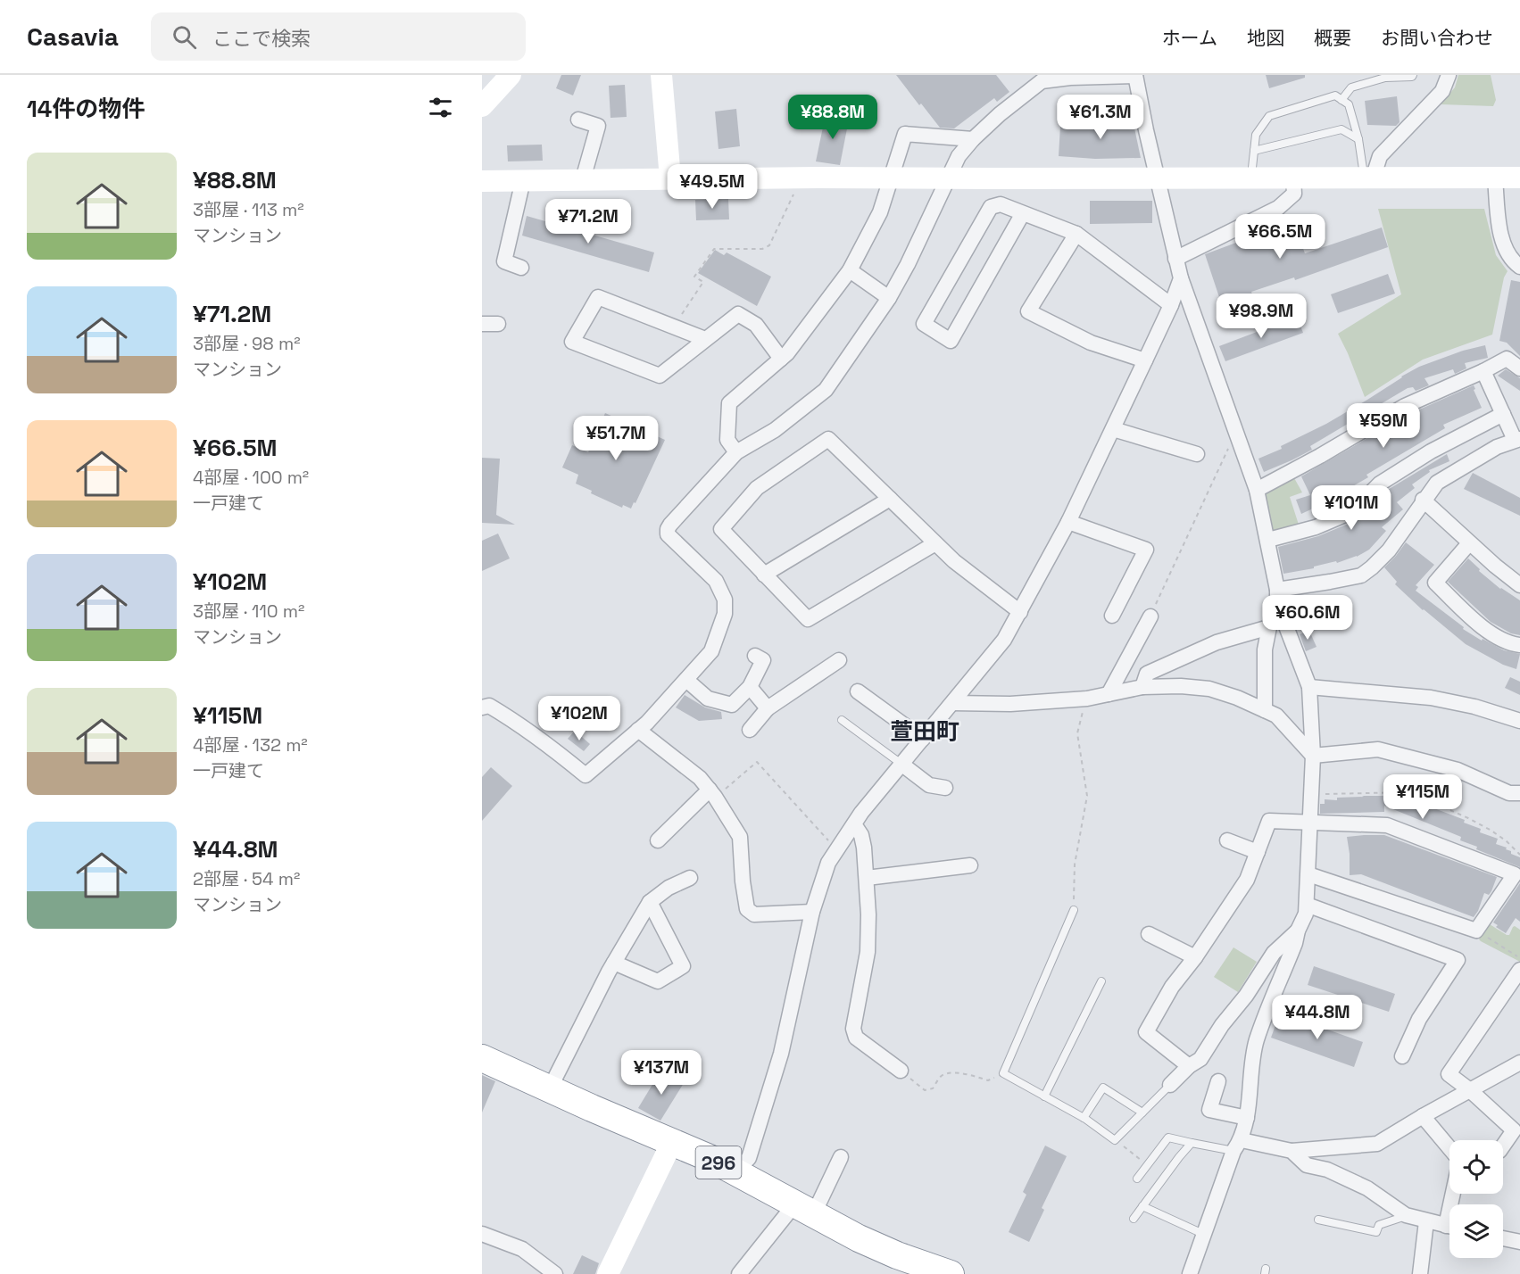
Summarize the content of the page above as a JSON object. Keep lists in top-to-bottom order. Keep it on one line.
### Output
{"streets":{"highway":["296"]},"districts":["萱田町"],"page":{"header":"Casavia","search":"ここで検索","nav":["ホーム","地図","概要","お問い合わせ"],"heading":"14件の物件","price":["¥88.8M","¥61.3M","¥49.5M","¥71.2M","¥66.5M","¥98.9M","¥59M","¥51.7M","¥101M","¥60.6M","¥102M","¥115M","¥44.8M","¥137M"],"list":[{"name":"¥88.8M","note":"3部屋 · 113 m² · マンション"},{"name":"¥71.2M","note":"3部屋 · 98 m² · マンション"},{"name":"¥66.5M","note":"4部屋 · 100 m² · 一戸建て"},{"name":"¥102M","note":"3部屋 · 110 m² · マンション"},{"name":"¥115M","note":"4部屋 · 132 m² · 一戸建て"},{"name":"¥44.8M","note":"2部屋 · 54 m² · マンション"}]}}
